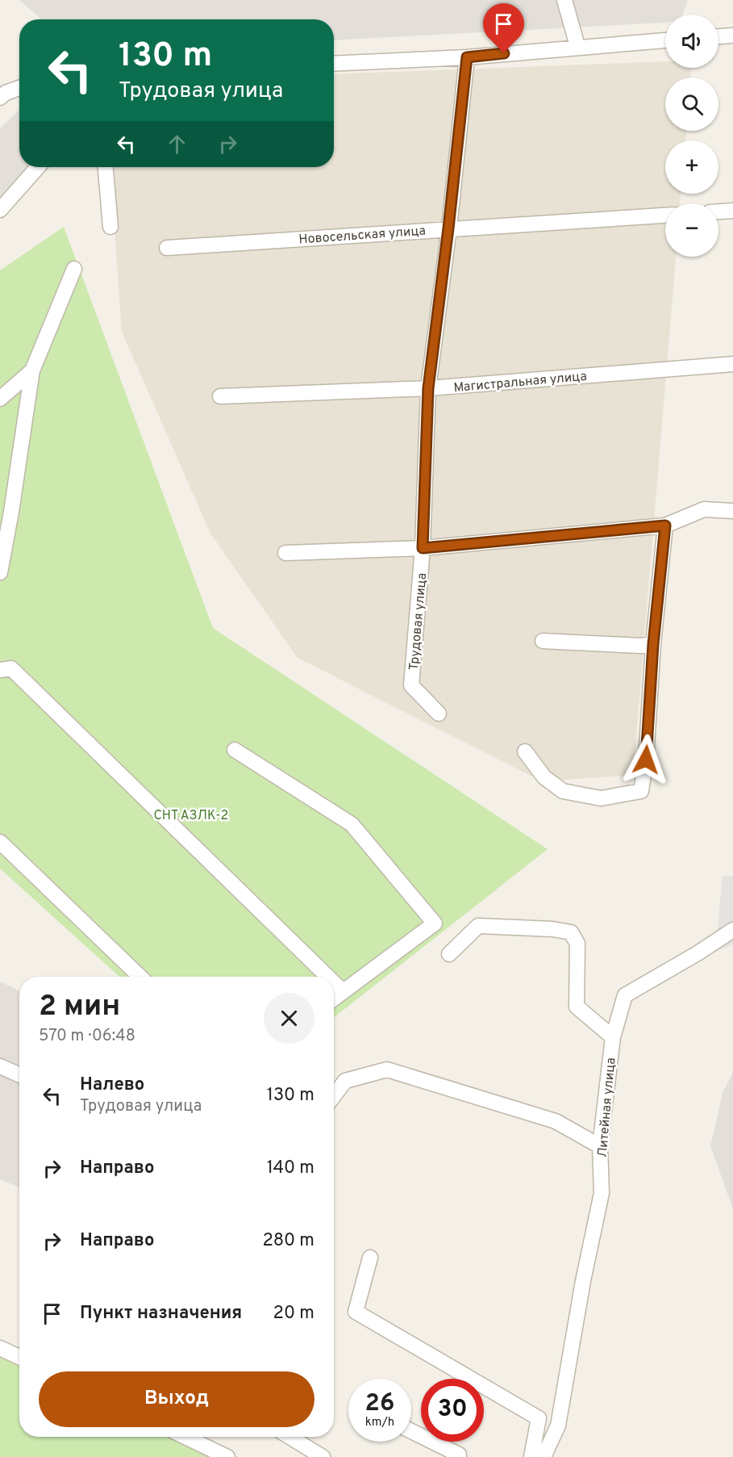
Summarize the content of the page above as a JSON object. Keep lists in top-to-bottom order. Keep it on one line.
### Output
{"streets":{"street":["Новосельская улица","Магистральная улица","Трудовая улица","Литейная улица"]},"crossings":[["Новосельская улица","Трудовая улица"],["Магистральная улица","Трудовая улица"]],"parks":["СНТ АЗЛК-2"],"page":{"map_buttons":["+","−"],"turn":["130 m","Трудовая улица"],"heading":["2 мин","570 m · 06:48"],"list":[{"name":"Налево","note":"Трудовая улица","value":"130 m"},{"name":"Направо","value":"140 m"},{"name":"Направо","value":"280 m"},{"name":"Пункт назначения","value":"20 m"}],"buttons":"Выход","speed":"26 km/h","limit":"30"}}
